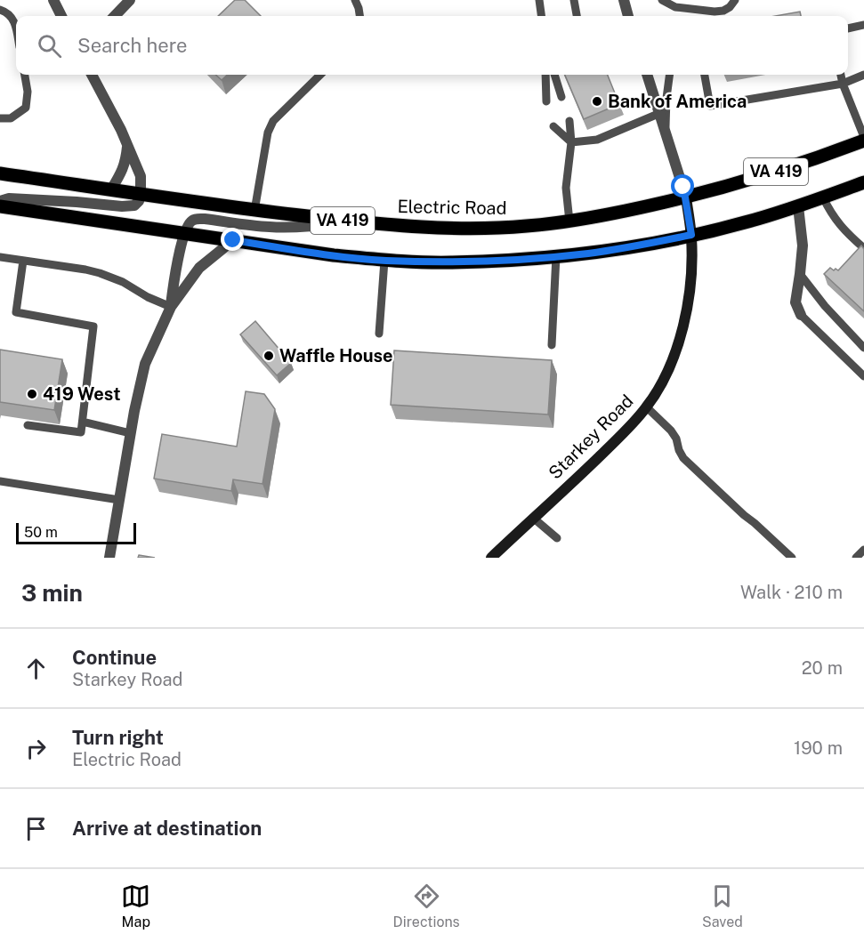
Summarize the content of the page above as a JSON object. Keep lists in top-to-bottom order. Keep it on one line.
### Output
{"streets":{"main road":["VA 419","Electric Road","Starkey Road"]},"crossings":[["VA 419","Starkey Road"],["Electric Road","Starkey Road"]],"places":["Bank of America","Waffle House","419 West"],"scale_bar":"50 m","page":{"search":"Search here","scale":"50 m","heading":["3 min","Walk · 210 m"],"list":[["Continue","Starkey Road","20 m"],["Turn right","Electric Road","190 m"],"Arrive at destination"],"nav":["Map","Directions","Saved"]}}
